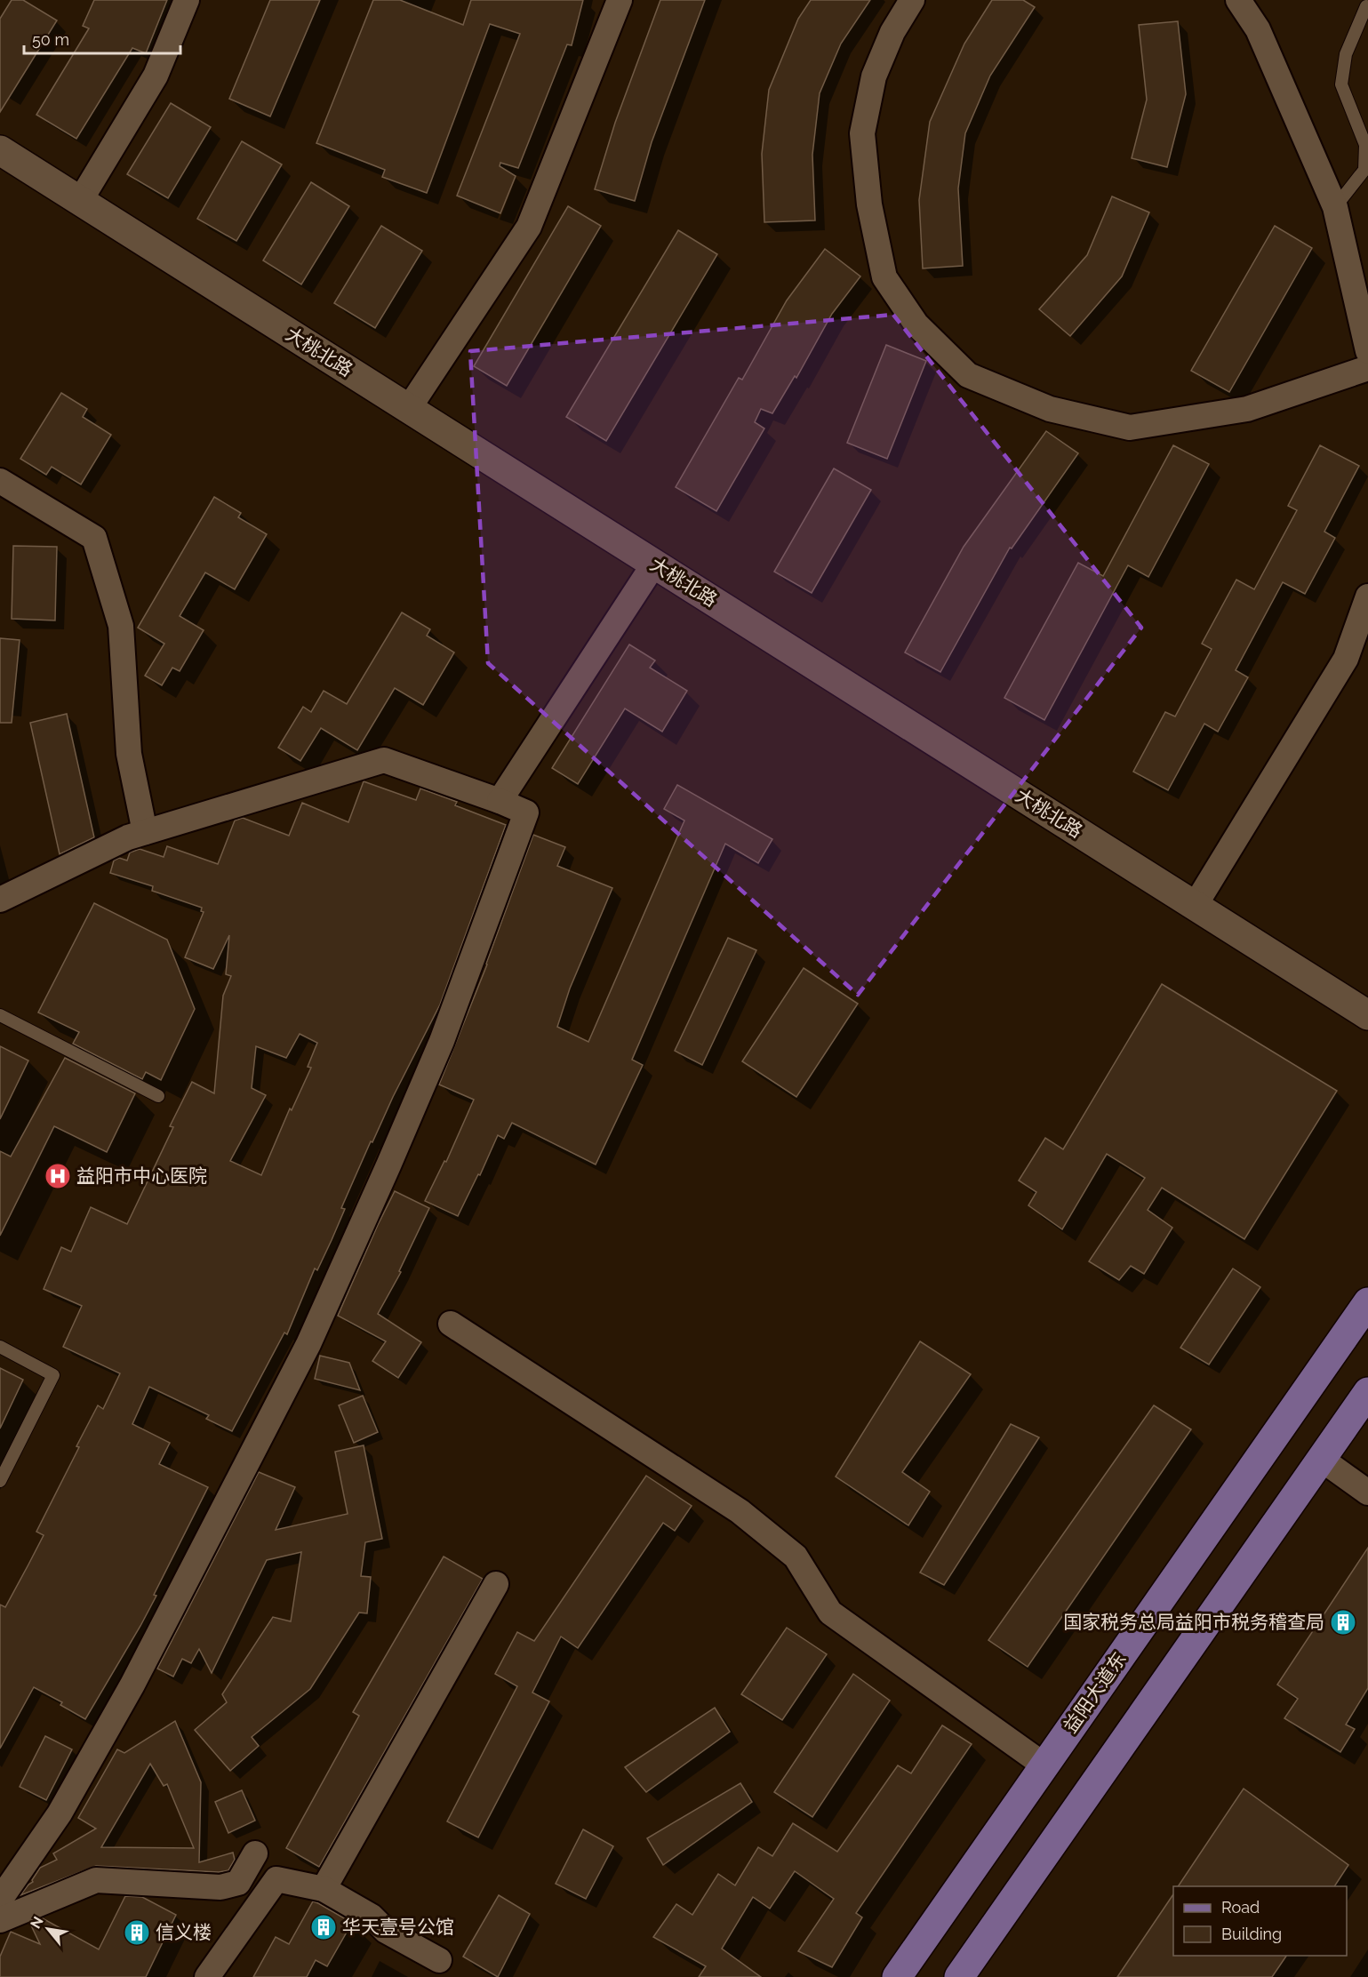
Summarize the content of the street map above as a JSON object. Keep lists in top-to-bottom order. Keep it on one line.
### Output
{"streets":{"main road":["益阳大道东"],"street":["大桃北路"]},"places":{"hospital":["益阳市中心医院"],"building":["国家税务总局益阳市税务稽查局","华天壹号公馆","信义楼"]},"legend":["Road","Building"],"scale_bar":"50 m","north":"top left"}
